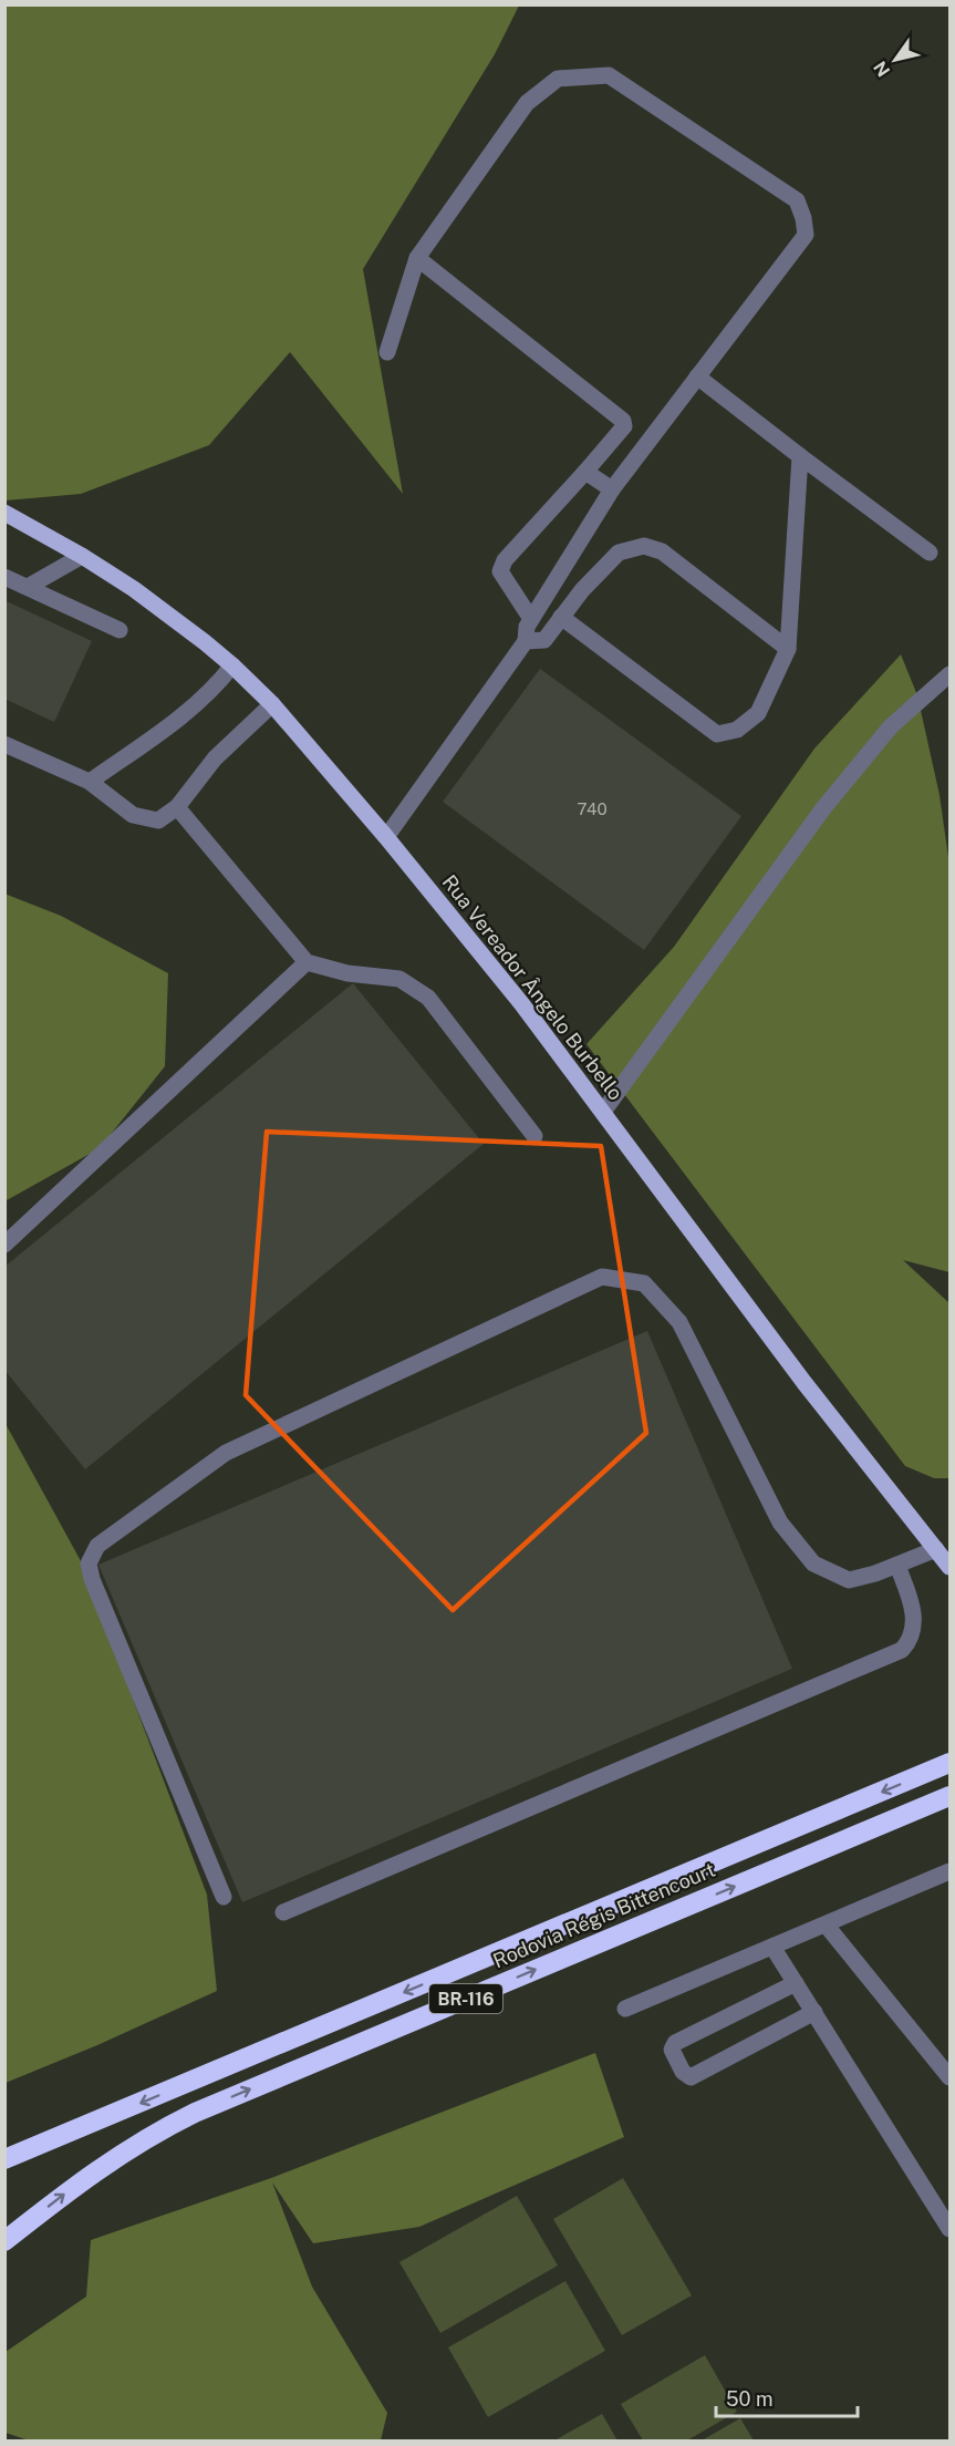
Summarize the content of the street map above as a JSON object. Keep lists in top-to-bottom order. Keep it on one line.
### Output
{"streets":{"highway":["Rodovia Régis Bittencourt","BR-116"],"main road":["Rua Vereador Ângelo Burbello"]},"house_numbers":["740"],"scale_bar":"50 m","north":"bottom left"}
